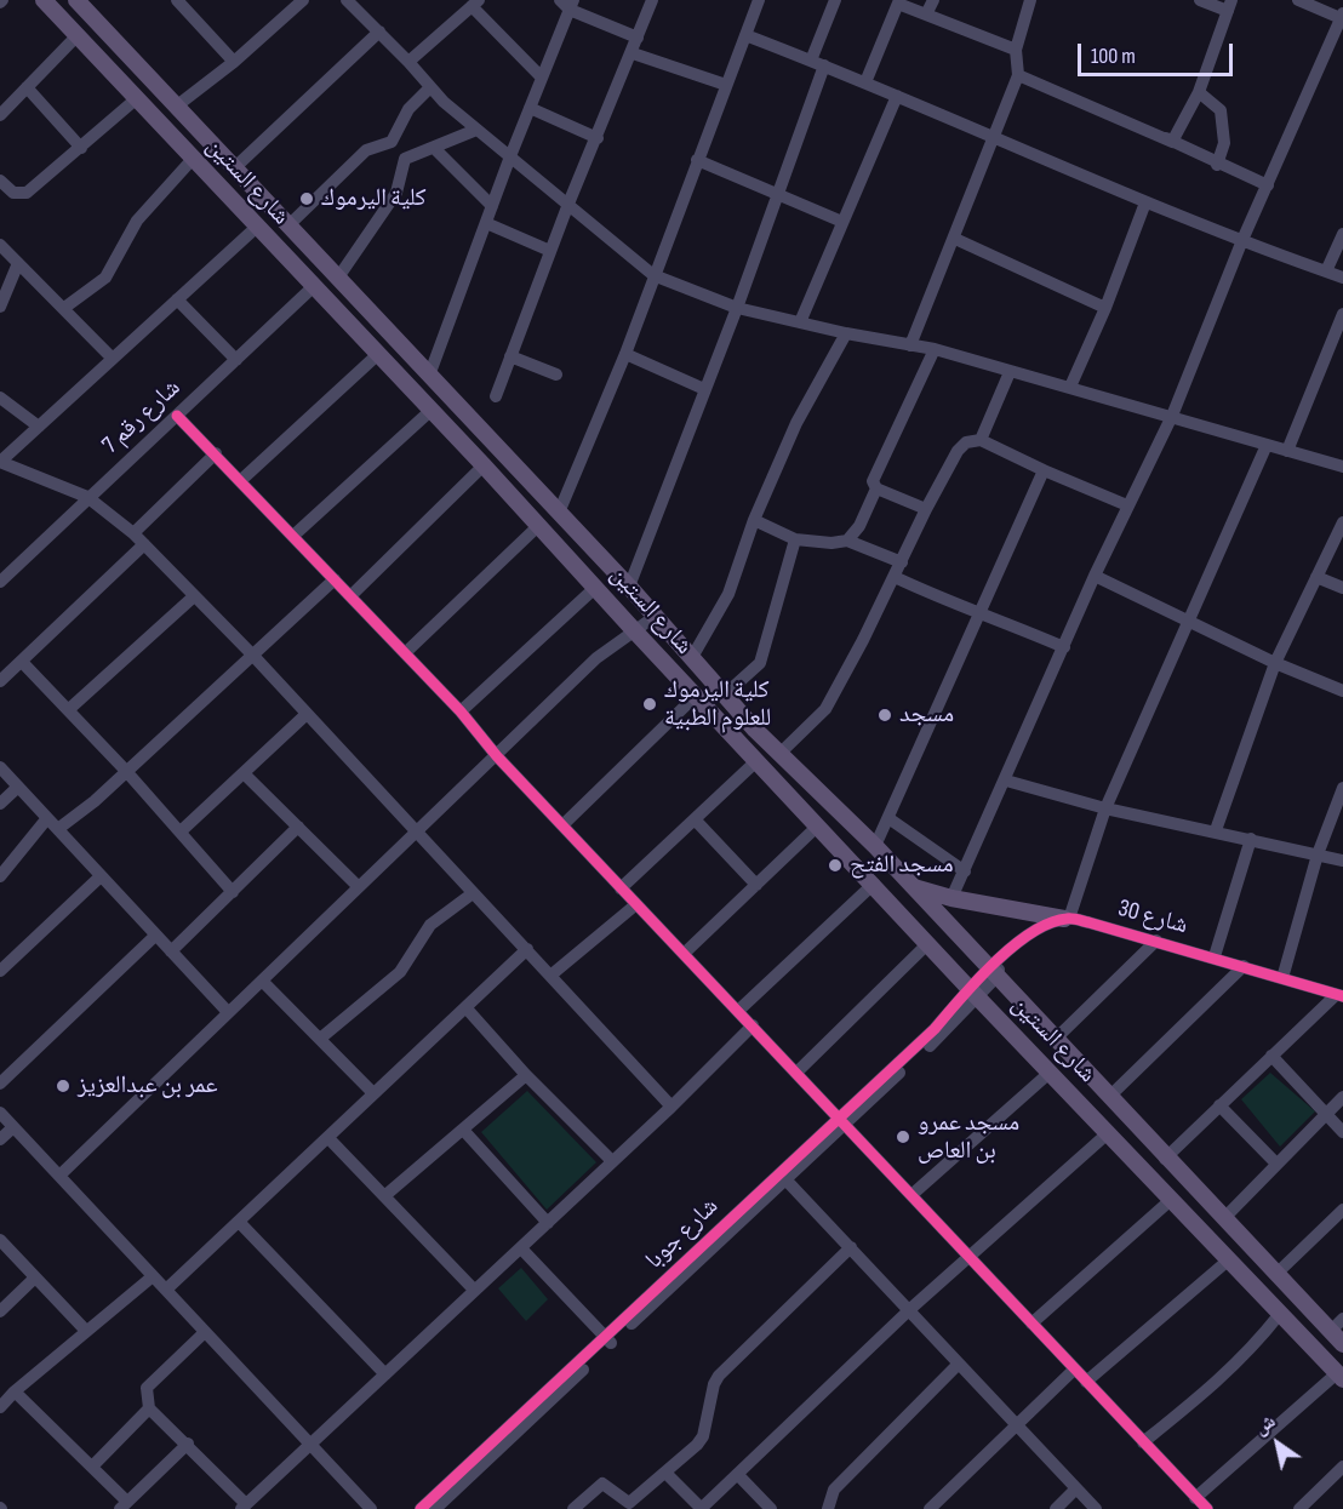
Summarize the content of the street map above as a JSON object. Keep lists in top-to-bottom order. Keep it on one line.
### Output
{"streets":{"main road":["شارع الستين"],"street":["شارع رقم 7","شارع 30","شارع جوبا"]},"crossings":[["شارع الستين","شارع رقم 7"],["شارع الستين","شارع جوبا"]],"places":["كلية اليرموك","كلية اليرموك للعلوم الطبية","مسجد","مسجد الفتح","عمر بن عبدالعزيز","مسجد عمرو بن العاص"],"scale_bar":"100 m","north":"top left"}
